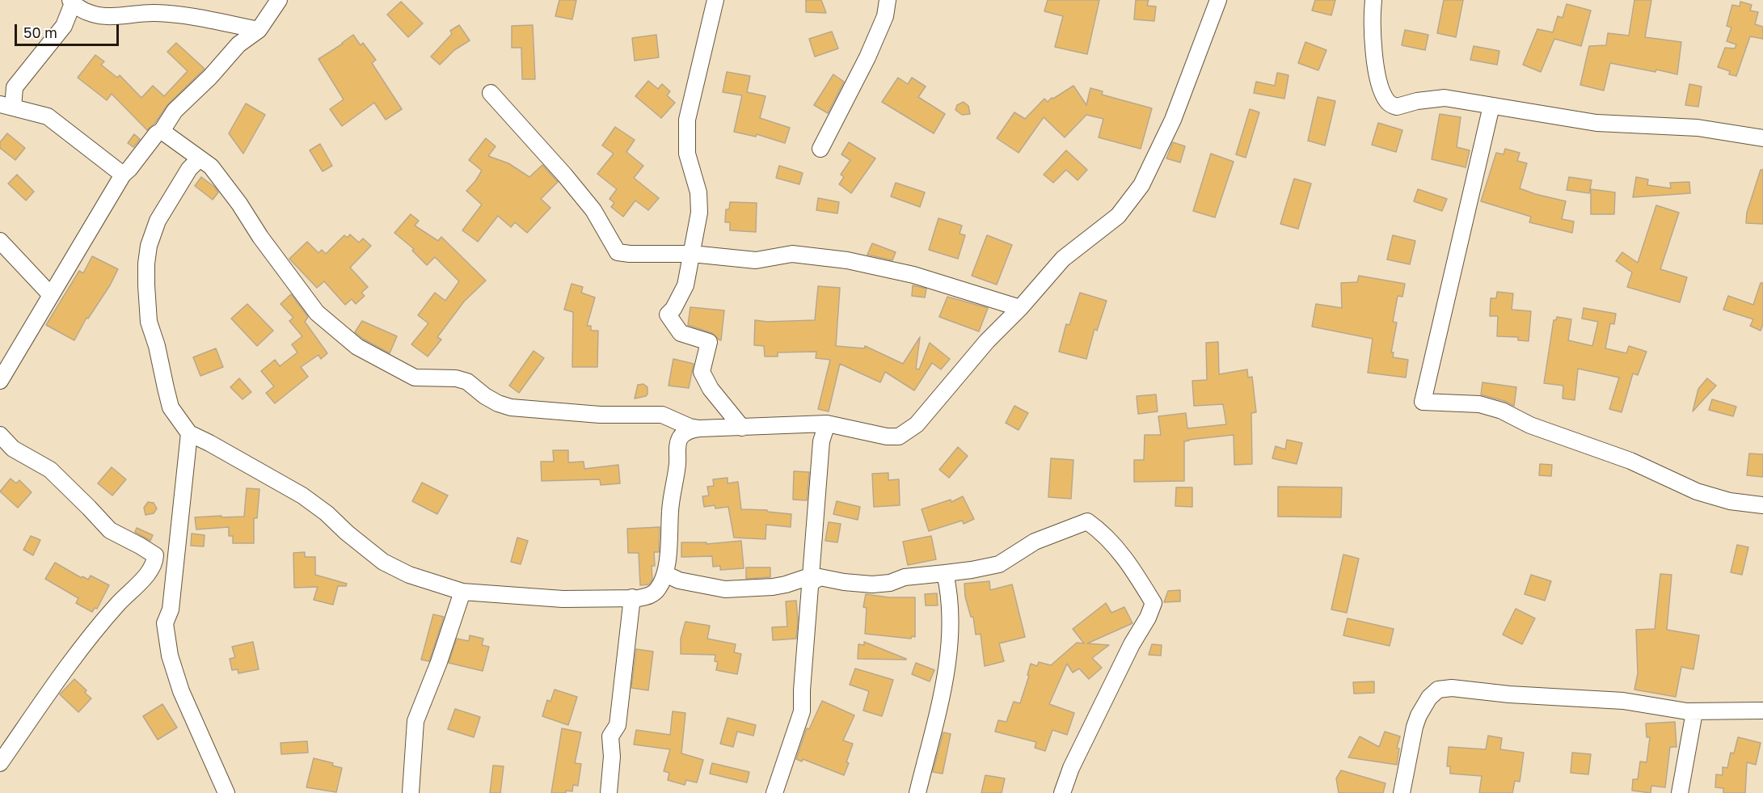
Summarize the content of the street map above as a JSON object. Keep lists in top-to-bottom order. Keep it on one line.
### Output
{"scale_bar":"50 m"}
